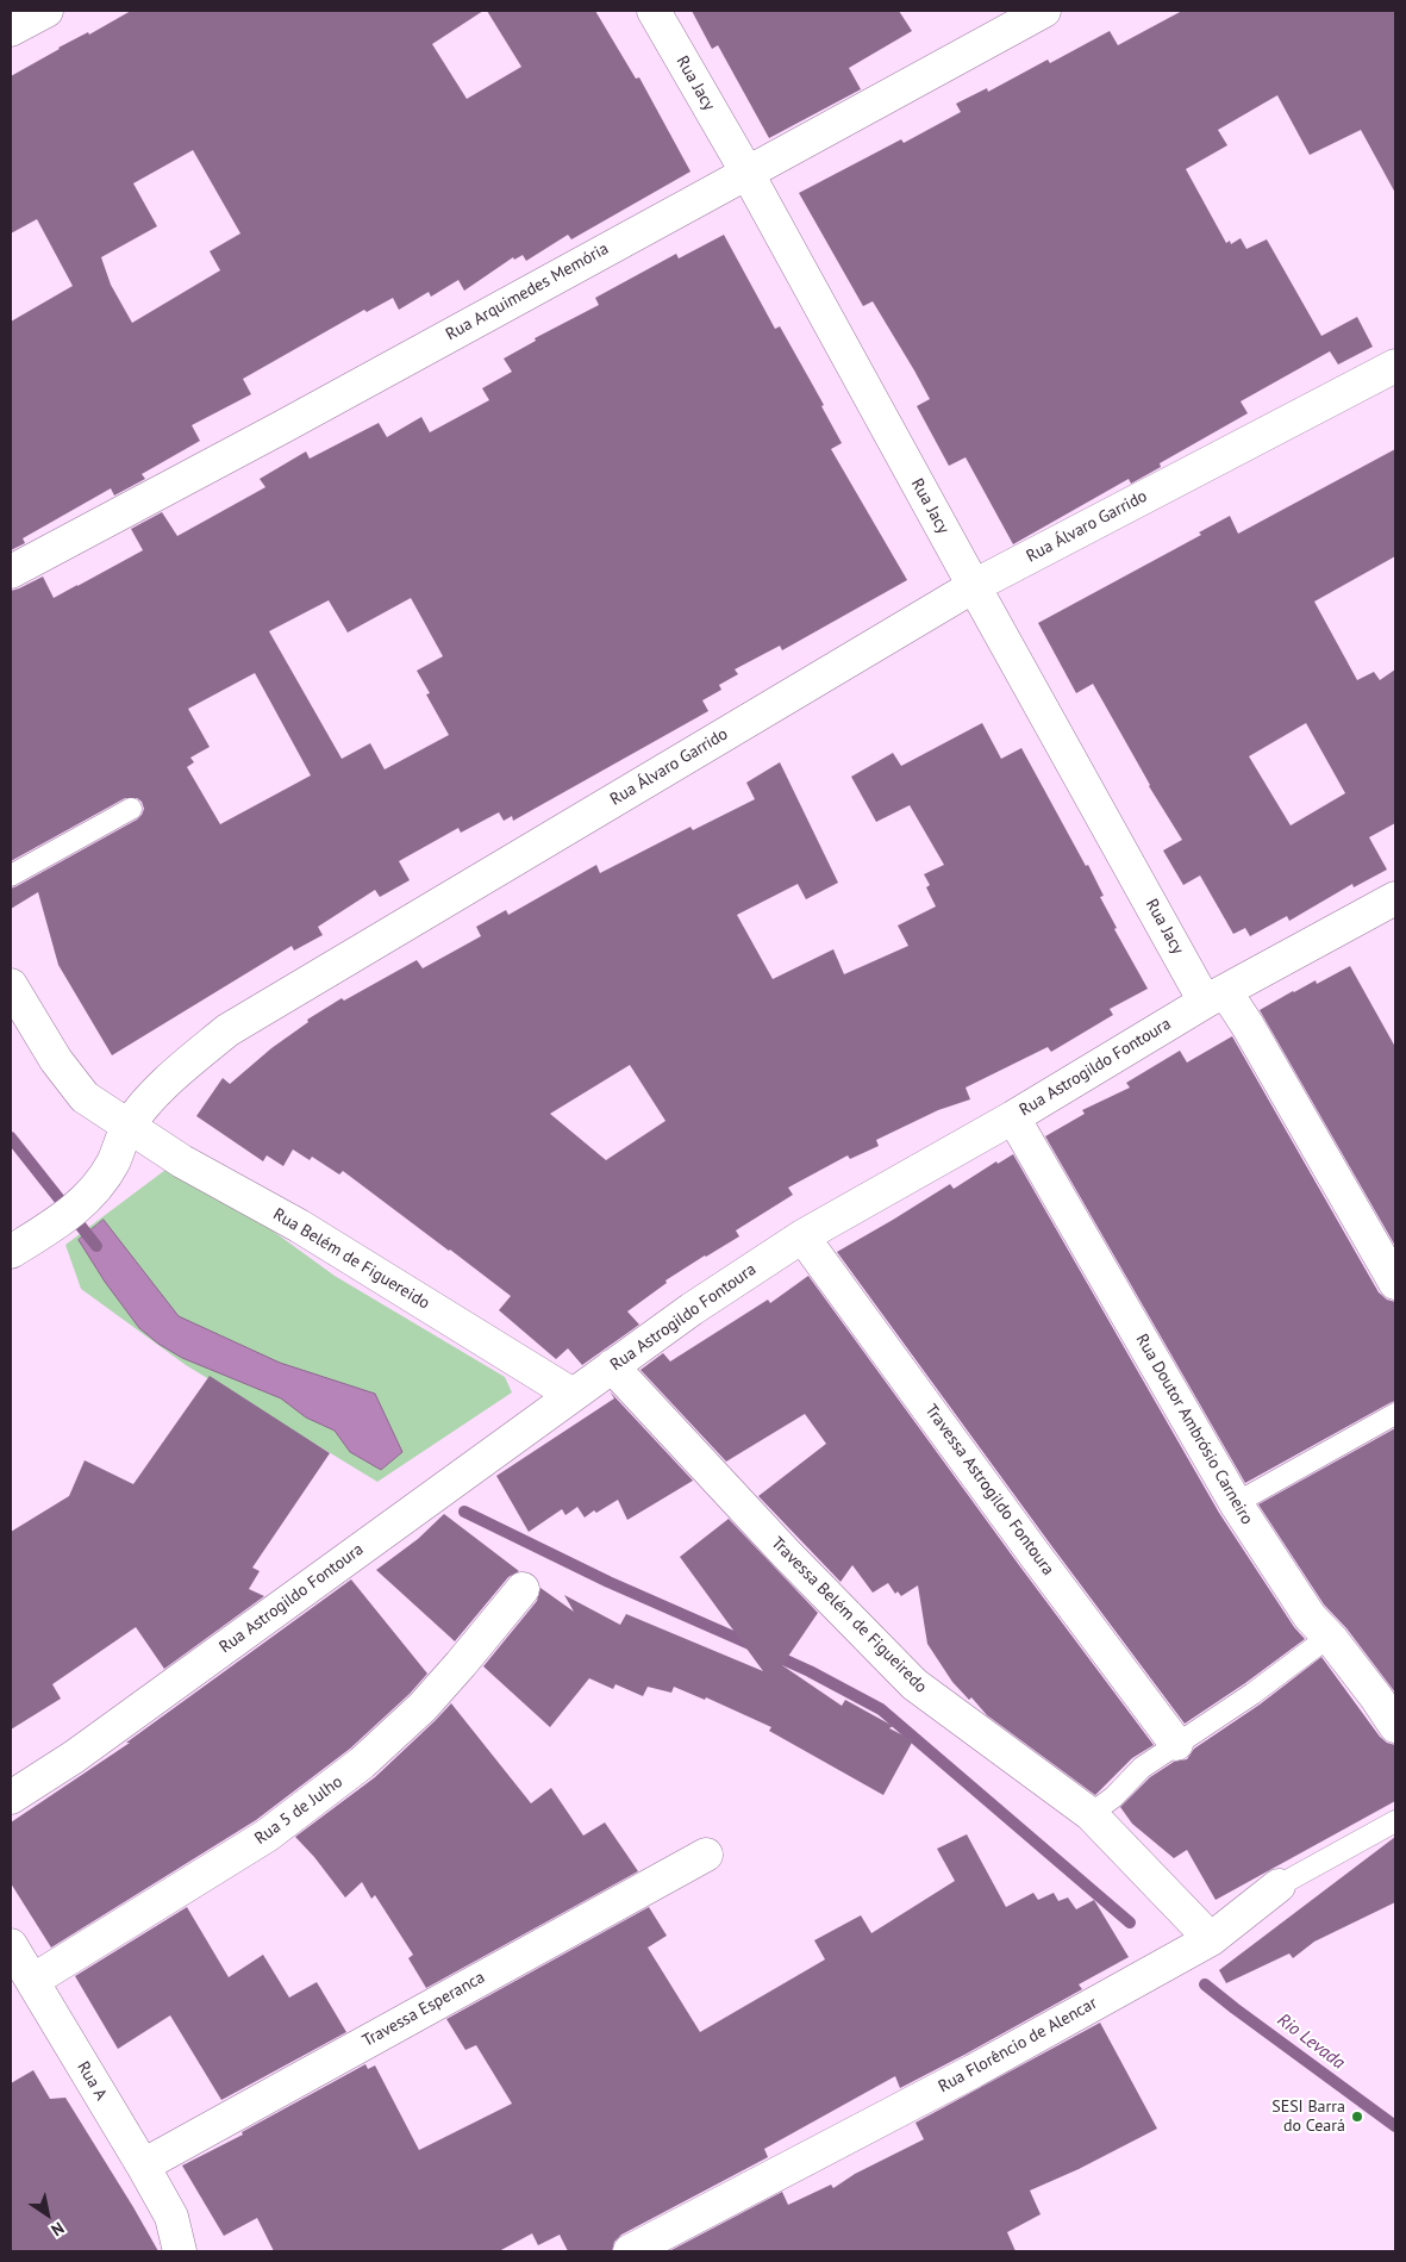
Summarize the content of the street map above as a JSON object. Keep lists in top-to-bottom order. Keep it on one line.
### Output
{"streets":{"street":["Rua Jacy","Rua Arquimedes Memória","Rua Álvaro Garrido","Rua Astrogildo Fontoura","Rua Belém de Figuereido","Rua Doutor Ambrósio Carneiro","Travessa Astrogildo Fontoura","Travessa Belém de Figueiredo","Rua 5 de Julho","Travessa Esperanca","Rua Florêncio de Alencar","Rua A"]},"crossings":[["Rua Jacy","Rua Arquimedes Memória"],["Rua Jacy","Rua Álvaro Garrido"],["Rua Jacy","Rua Astrogildo Fontoura"],["Rua Álvaro Garrido","Rua Belém de Figuereido"],["Rua Astrogildo Fontoura","Rua Belém de Figuereido"],["Rua Astrogildo Fontoura","Rua Doutor Ambrósio Carneiro"],["Rua Astrogildo Fontoura","Travessa Astrogildo Fontoura"],["Rua Astrogildo Fontoura","Travessa Belém de Figueiredo"],["Travessa Belém de Figueiredo","Rua Florêncio de Alencar"],["Rua 5 de Julho","Rua A"],["Travessa Esperanca","Rua A"]],"water":["Rio Levada"],"places":["SESI Barra do Ceará"],"north":"bottom right"}
